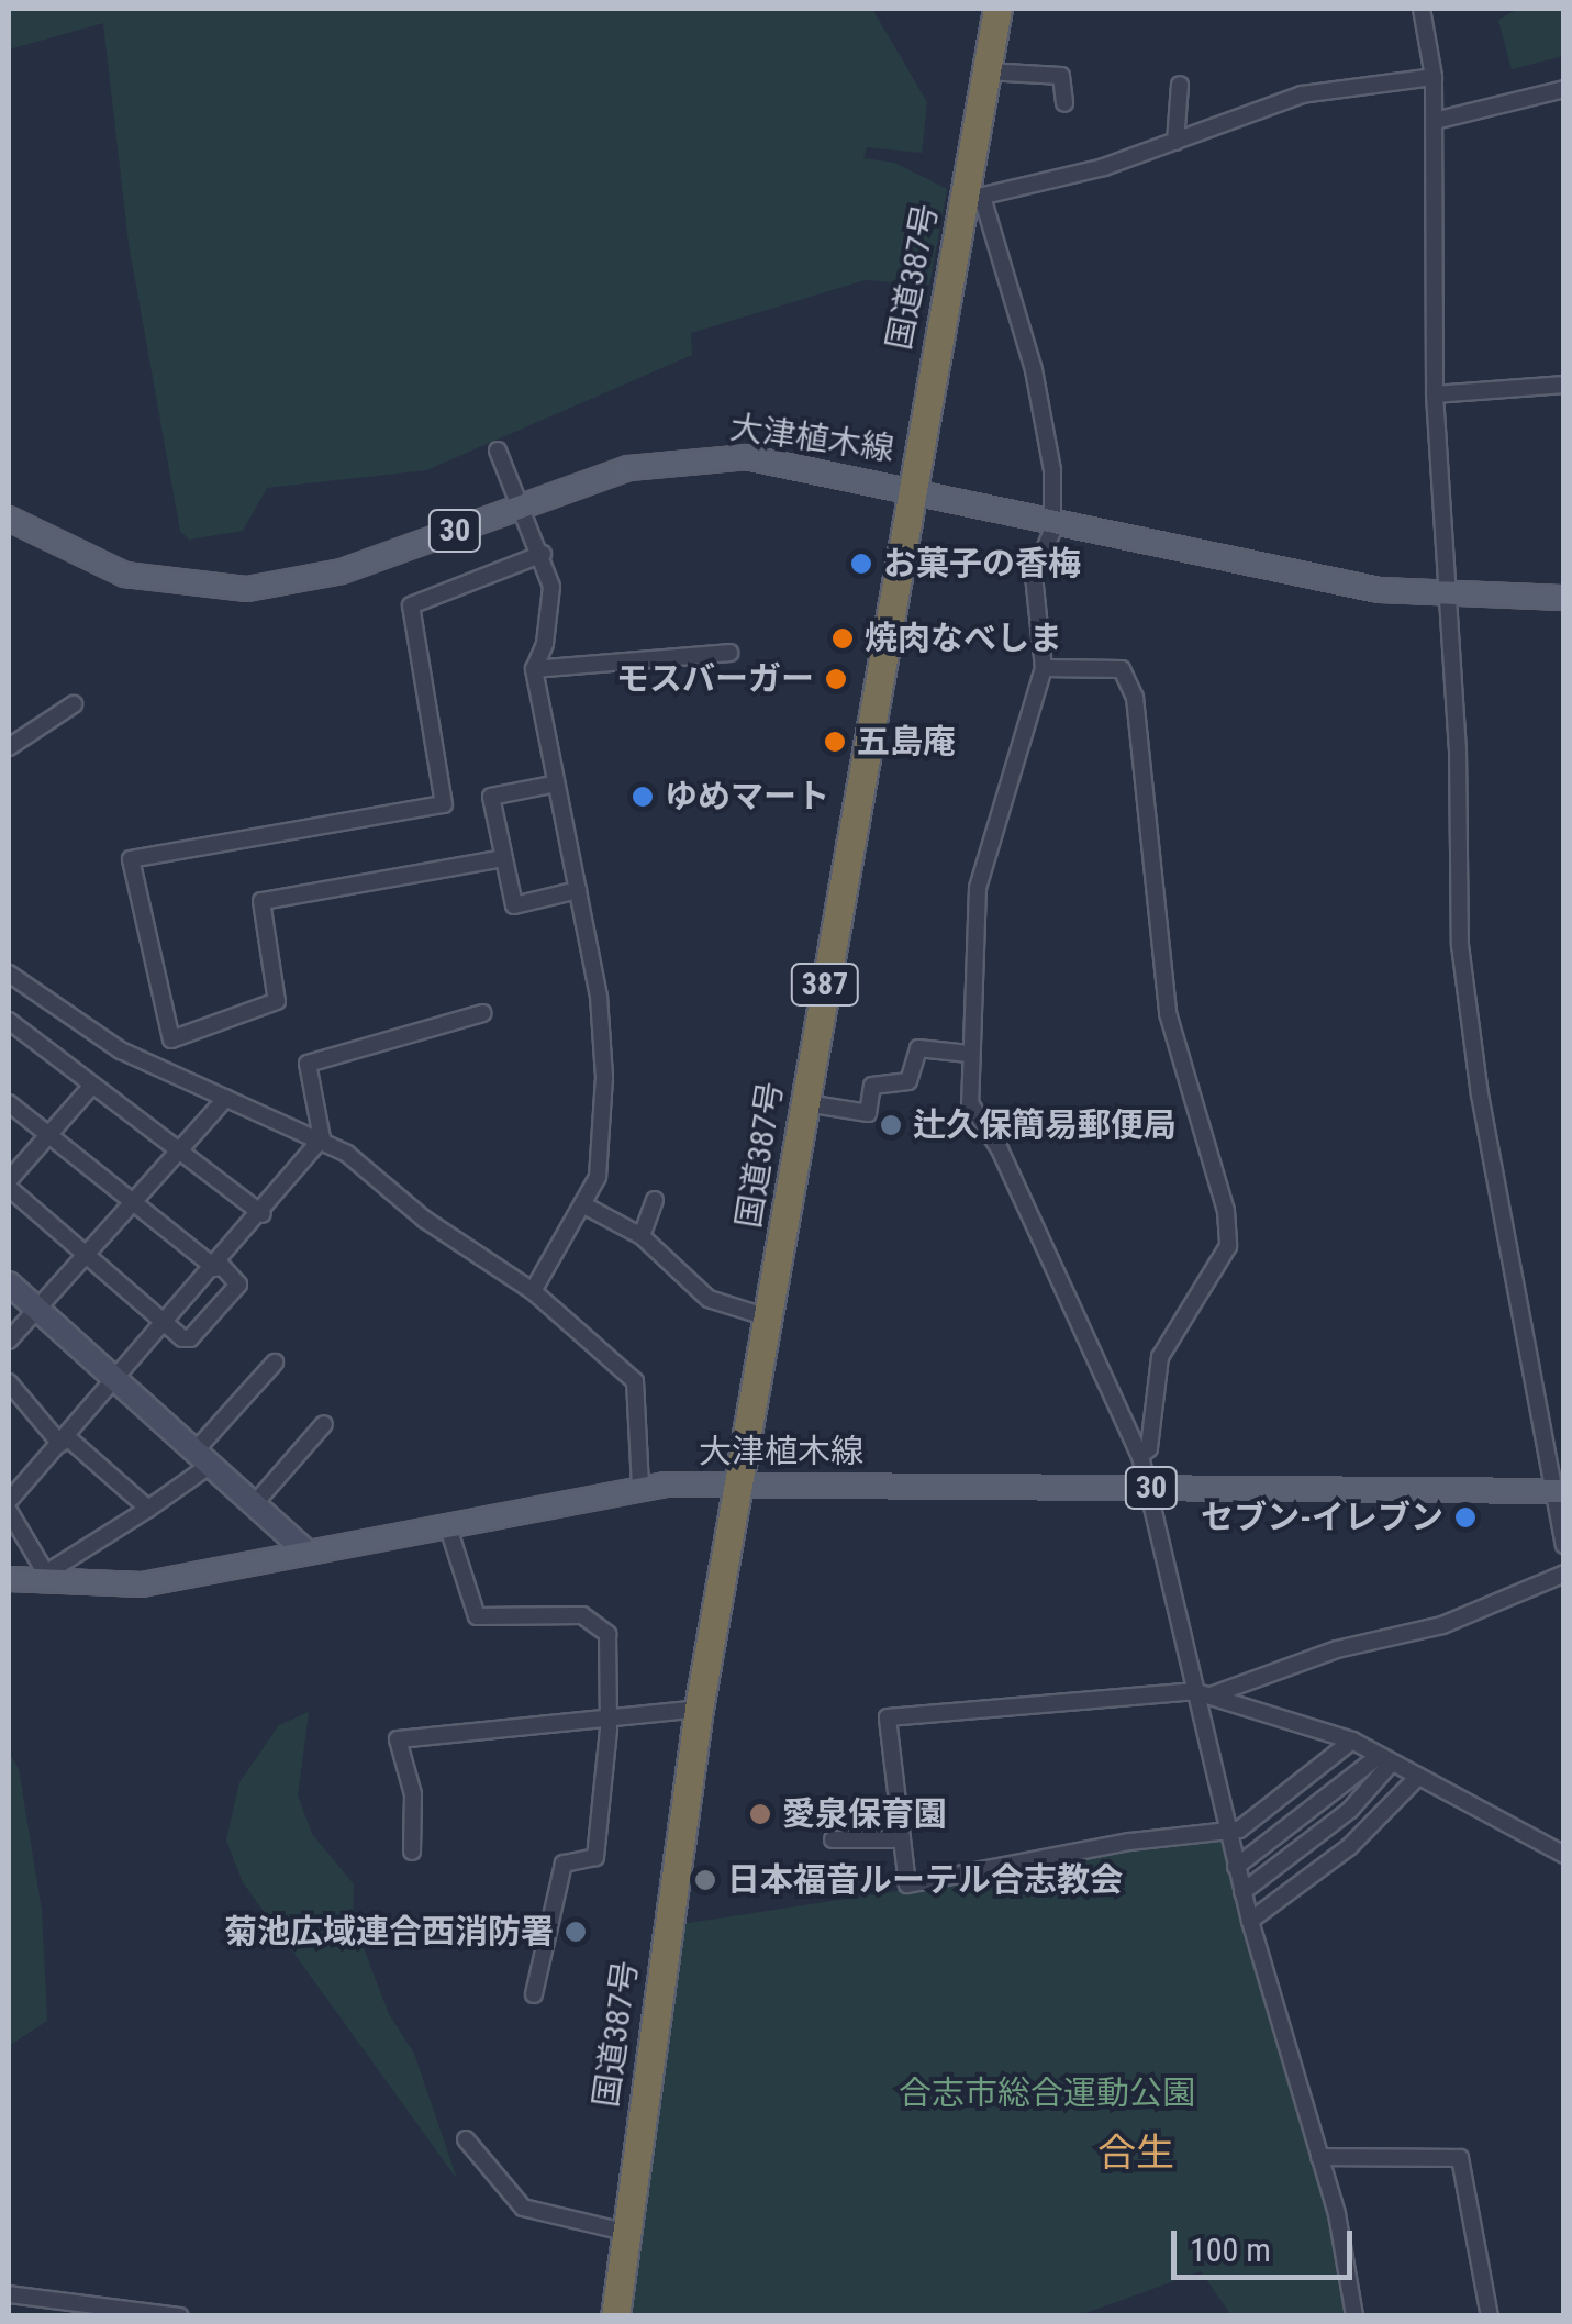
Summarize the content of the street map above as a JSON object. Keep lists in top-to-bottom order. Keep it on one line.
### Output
{"streets":{"highway":["国道387号","387"],"main road":["大津植木線","30"]},"crossings":[["国道387号","大津植木線"]],"districts":["合生"],"parks":["合志市総合運動公園"],"places":["お菓子の香梅","焼肉なべしま","モスバーガー","五島庵","ゆめマート","辻久保簡易郵便局","セブン-イレブン","愛泉保育園","日本福音ルーテル合志教会","菊池広域連合西消防署"],"scale_bar":"100 m"}
